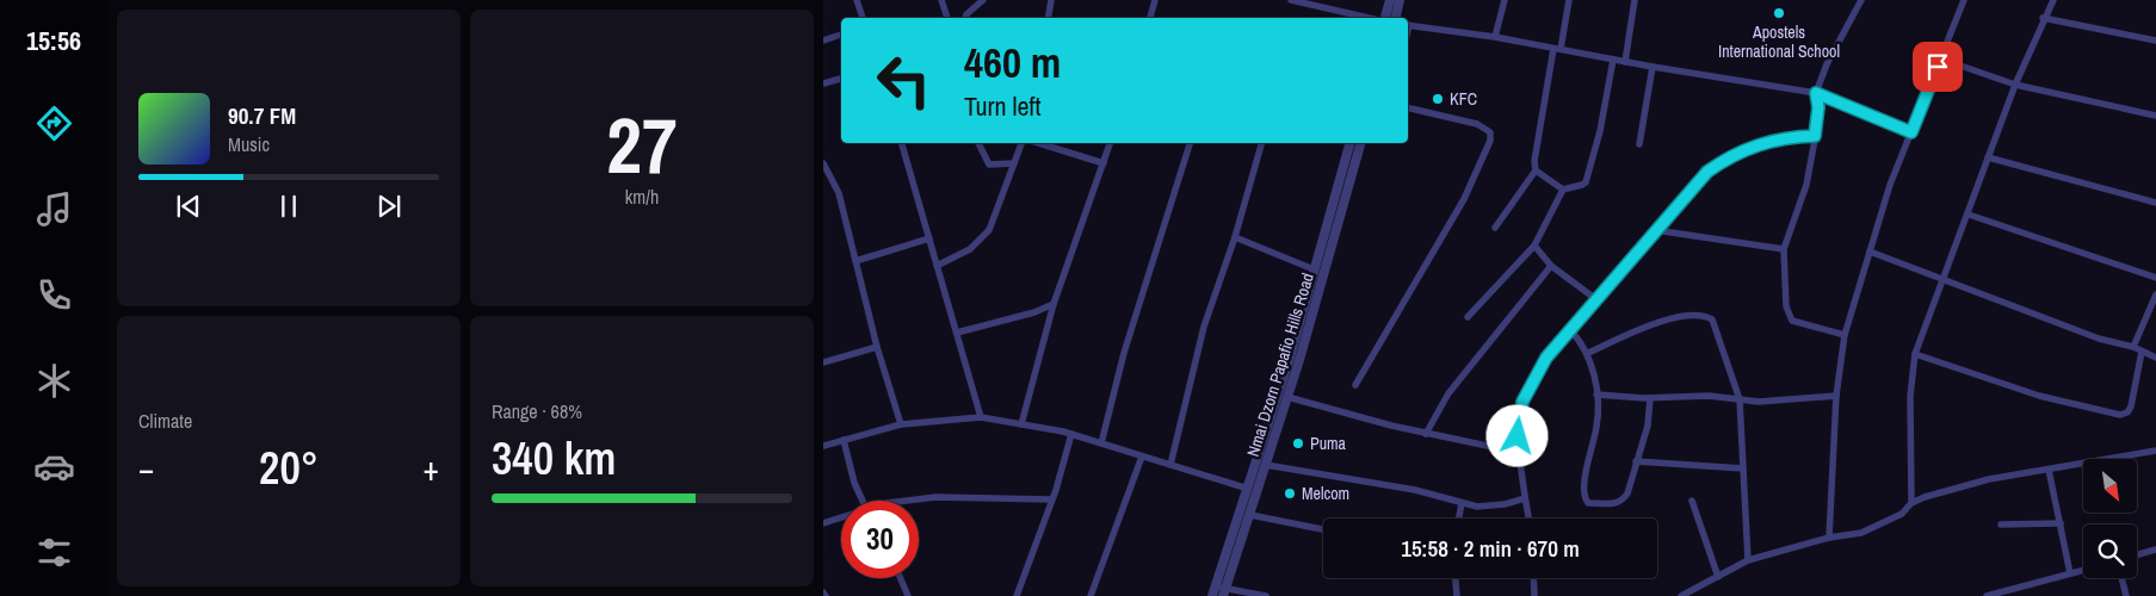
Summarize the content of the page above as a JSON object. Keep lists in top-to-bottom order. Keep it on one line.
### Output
{"streets":{"street":["Nmai Dzorn Papafio Hills Road"]},"places":["Apostels International School","KFC","Puma","Melcom"],"north":"bottom right","page":{"tabs":"15:56","tile":[["27","km/h"],"Climate",["Range · 68%","340 km"]],"turn":["460 m","Turn left"],"song":["90.7 FM","Music"],"heat":["−","20°","+"],"limit":"30","trip":"15:58 · 2 min · 670 m"}}
